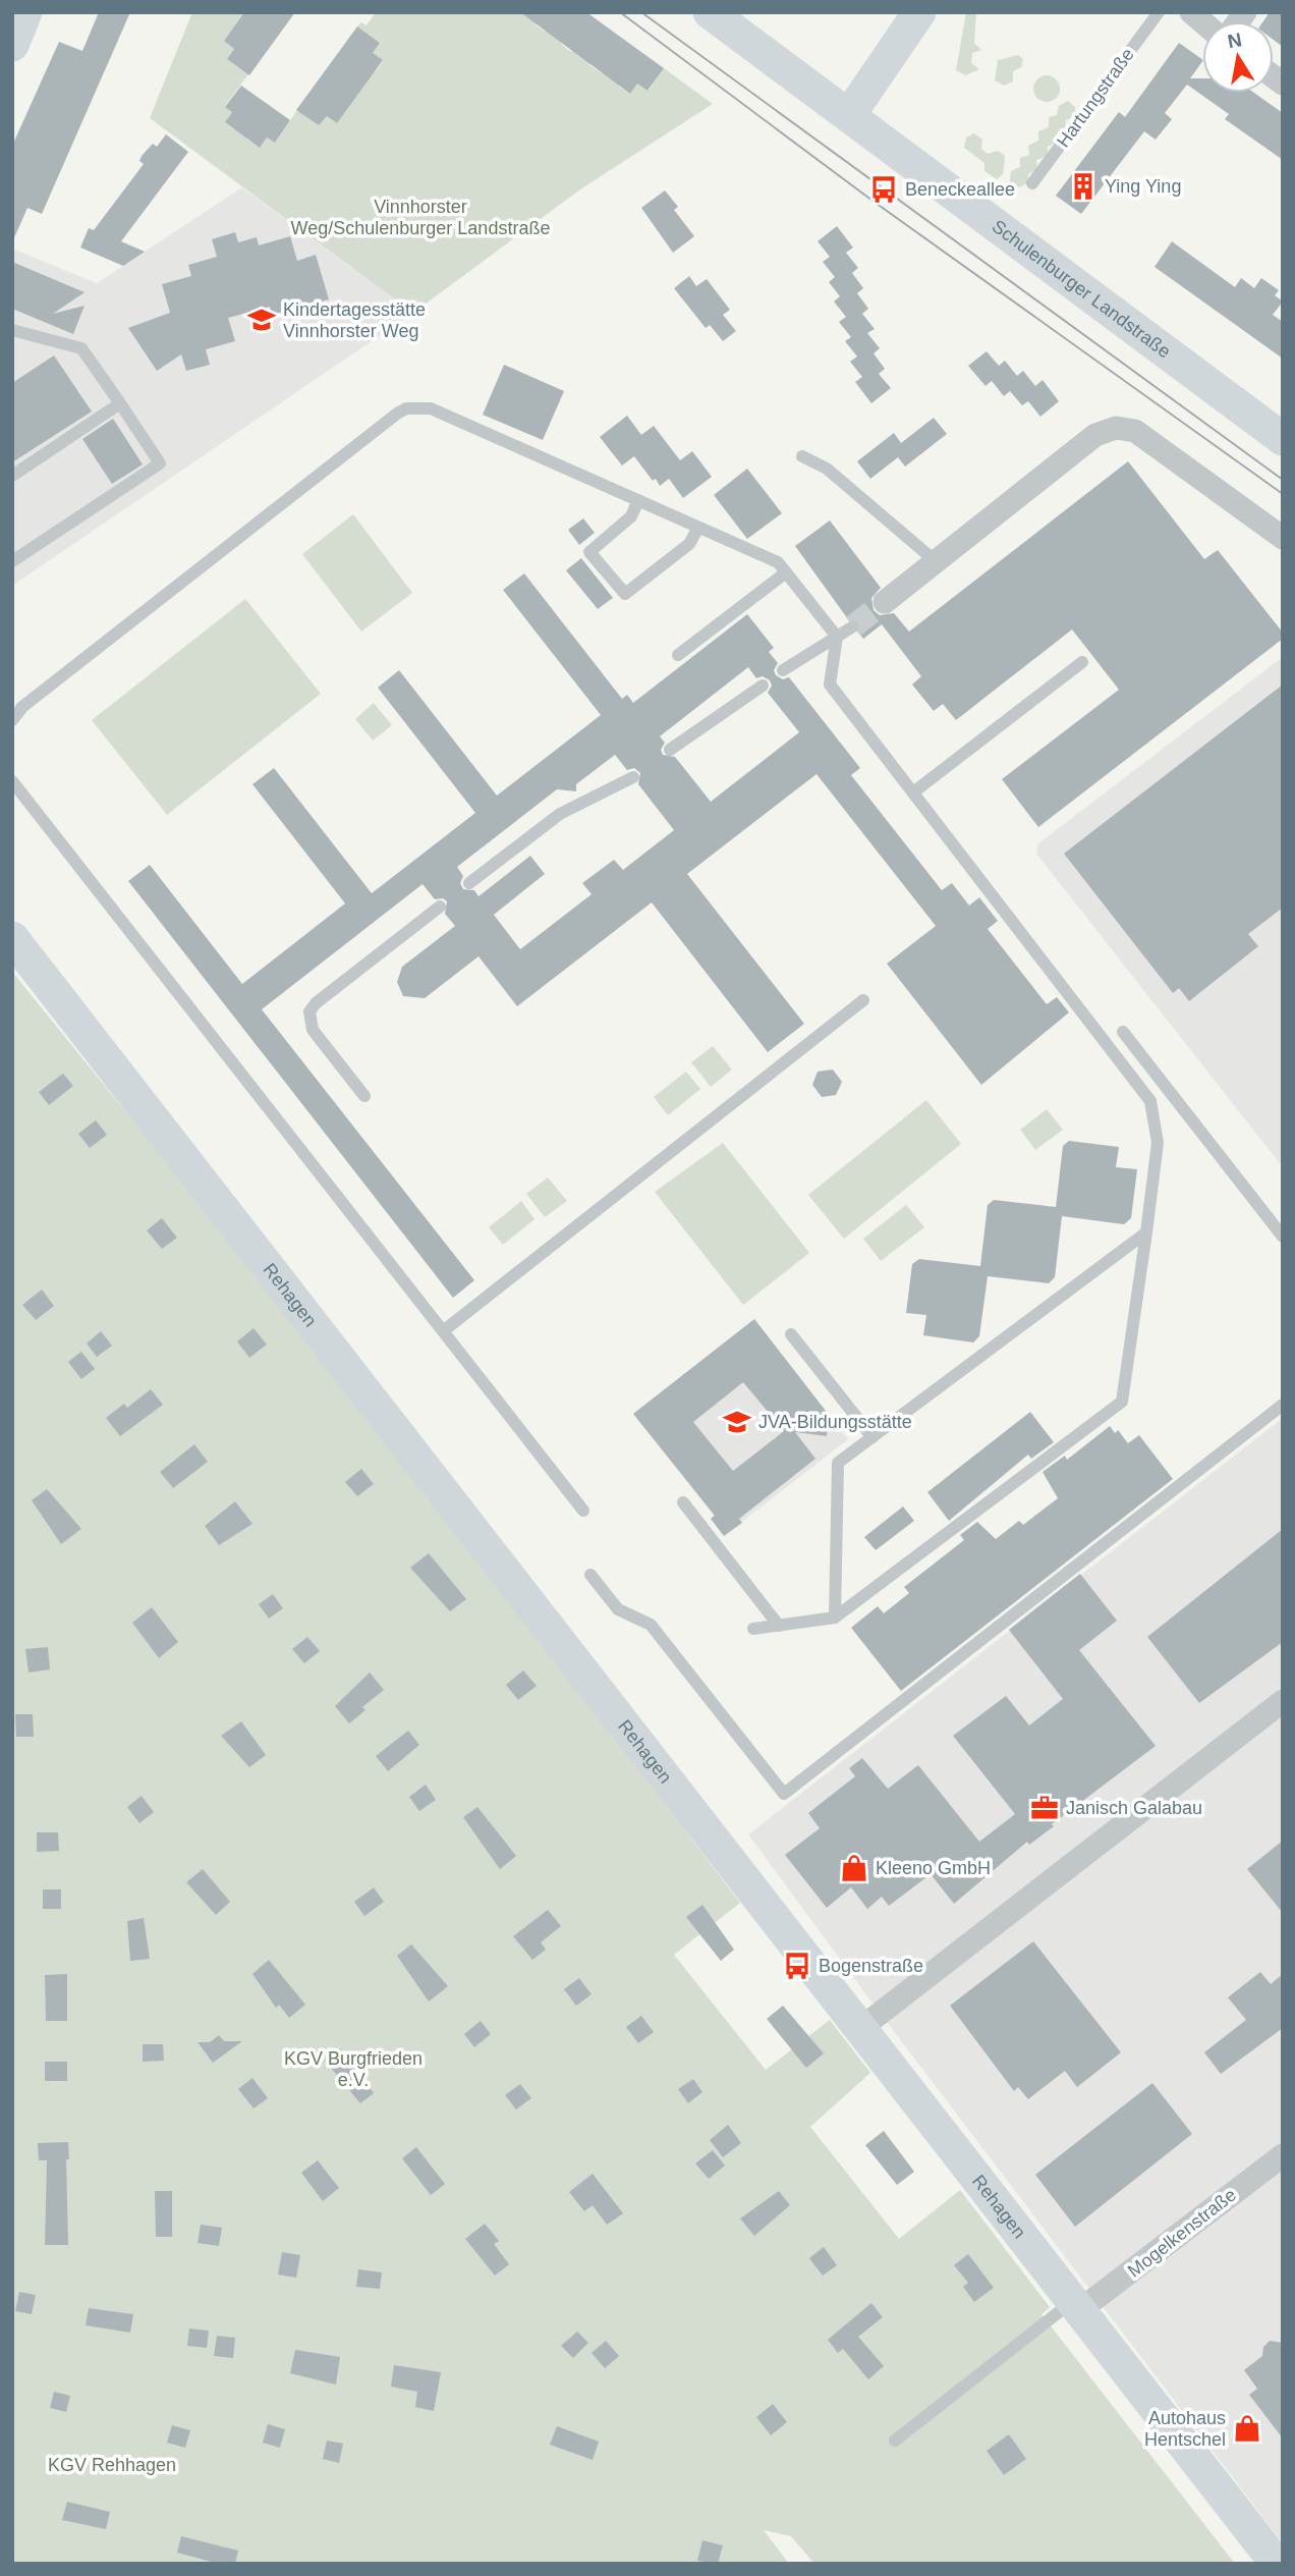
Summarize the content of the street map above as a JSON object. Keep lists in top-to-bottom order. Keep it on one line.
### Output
{"streets":{"street":["Schulenburger Landstraße","Rehagen","Mogelkenstraße"],"lane":["Hartungstraße"]},"crossings":[["Rehagen","Mogelkenstraße"]],"parks":["Vinnhorster Weg/Schulenburger Landstraße","KGV Burgfrieden e.V.","KGV Rehhagen"],"places":{"building":["Ying Ying"],"bus stop":["Beneckeallee","Bogenstraße"],"school or university":["Kindertagesstätte Vinnhorster Weg","JVA-Bildungsstätte"],"office":["Janisch Galabau"],"shop":["Kleeno GmbH","Autohaus Hentschel"]},"north":"top"}
